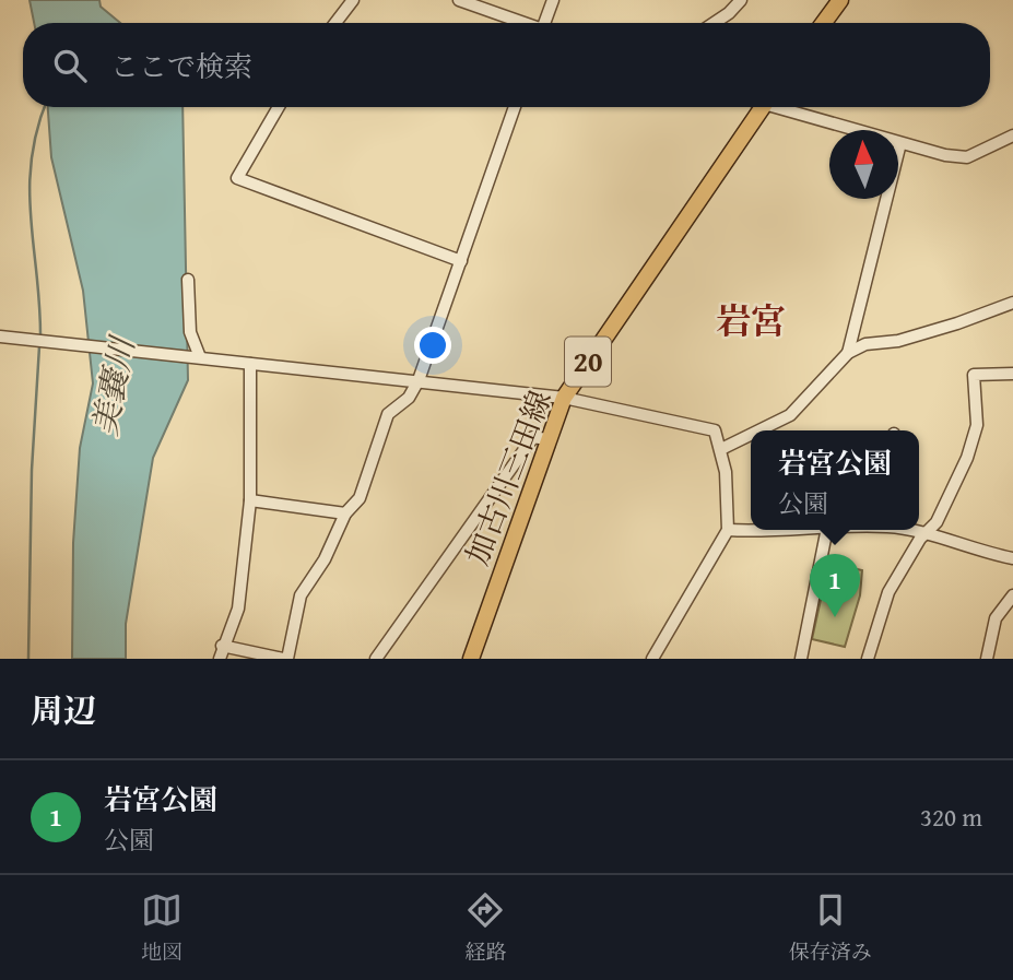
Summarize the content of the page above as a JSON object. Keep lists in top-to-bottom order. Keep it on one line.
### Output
{"streets":{"main road":["20","加古川三田線"]},"districts":["岩宮"],"water":["美嚢川"],"north":"top","page":{"search":"ここで検索","popup":["岩宮公園","公園"],"pins":"1","heading":"周辺","list":[{"mark":"1","name":"岩宮公園","note":"公園","value":"320 m"}],"nav":["地図","経路","保存済み"]}}
